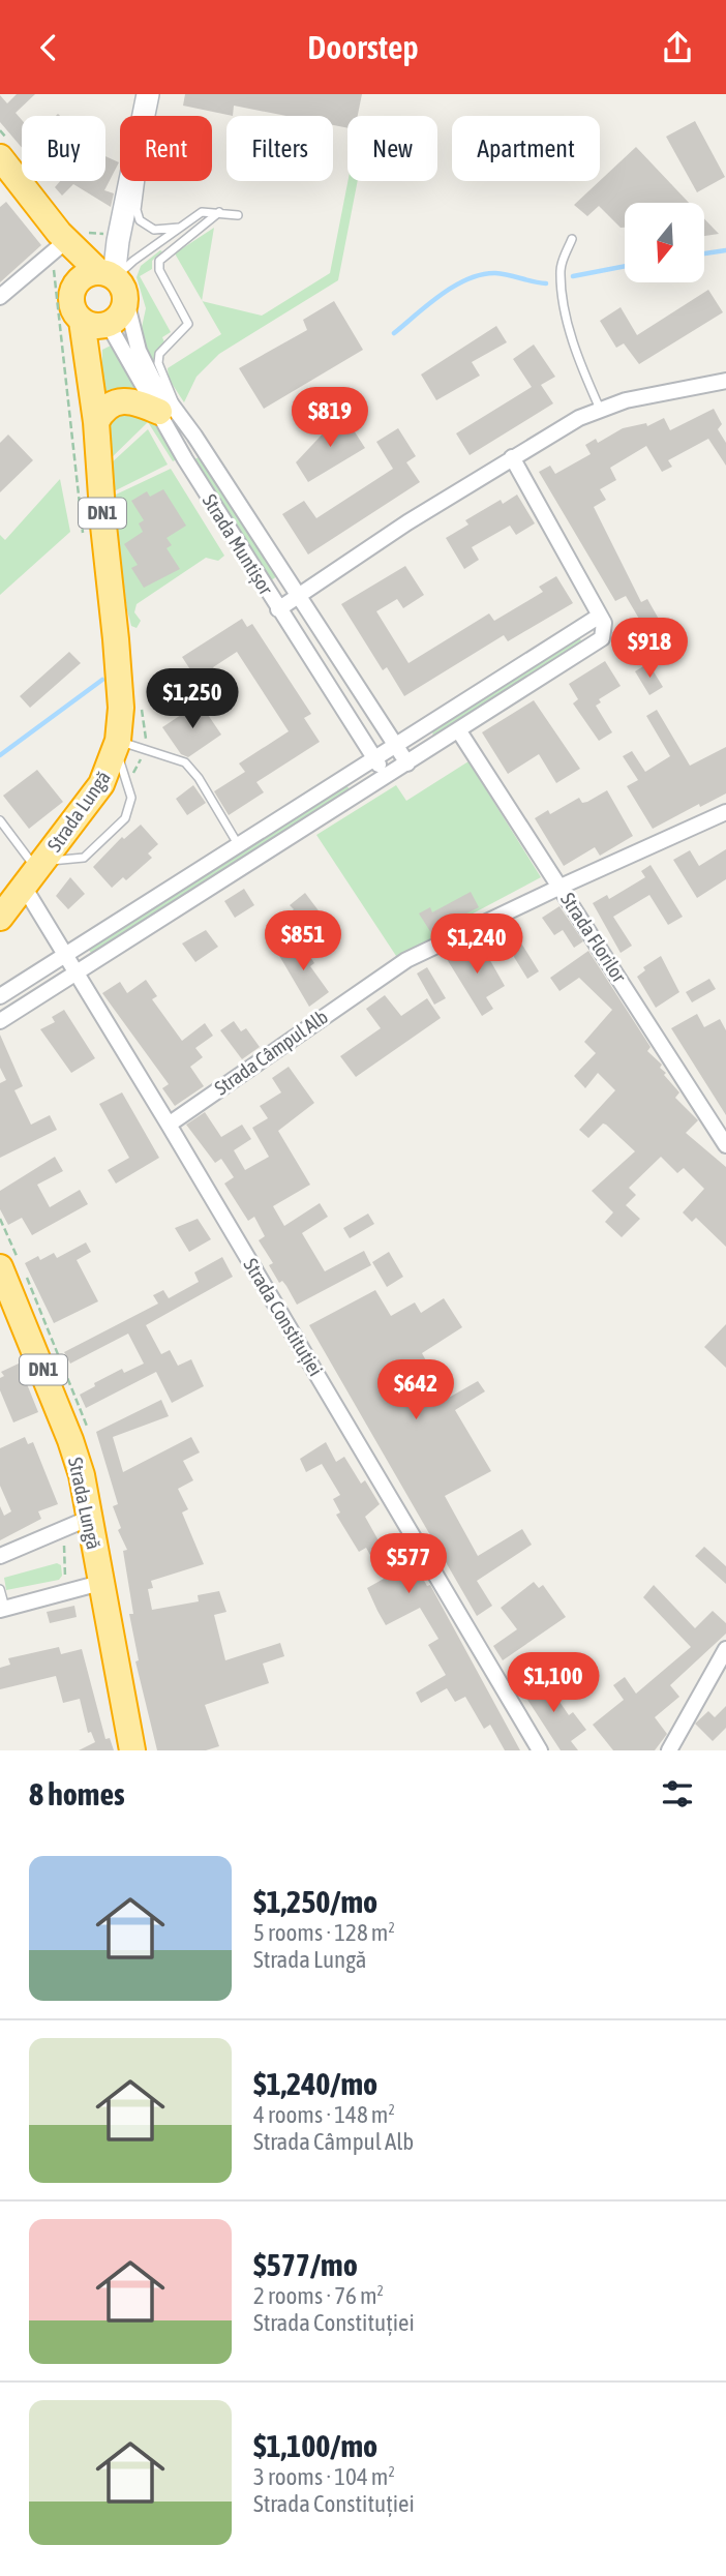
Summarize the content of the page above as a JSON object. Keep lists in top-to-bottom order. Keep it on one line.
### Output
{"streets":{"highway":["DN1","Strada Lungă"],"street":["Strada Muntișor","Strada Florilor","Strada Câmpul Alb","Strada Constituției"]},"crossings":[["DN1","Strada Muntișor"],["DN1","Strada Lungă"],["Strada Muntișor","Strada Lungă"],["Strada Lungă","Strada Constituției"],["Strada Florilor","Strada Câmpul Alb"],["Strada Câmpul Alb","Strada Constituției"]],"north":"bottom","page":{"header":"Doorstep","chip":["Buy","Rent","Filters","New","Apartment"],"price":["$819","$918","$1,250","$851","$1,240","$642","$577","$1,100"],"heading":"8 homes","list":[{"name":"$1,250/mo","note":"5 rooms · 128 m² · Strada Lungă"},{"name":"$1,240/mo","note":"4 rooms · 148 m² · Strada Câmpul Alb"},{"name":"$577/mo","note":"2 rooms · 76 m² · Strada Constituției"},{"name":"$1,100/mo","note":"3 rooms · 104 m² · Strada Constituției"}]}}
